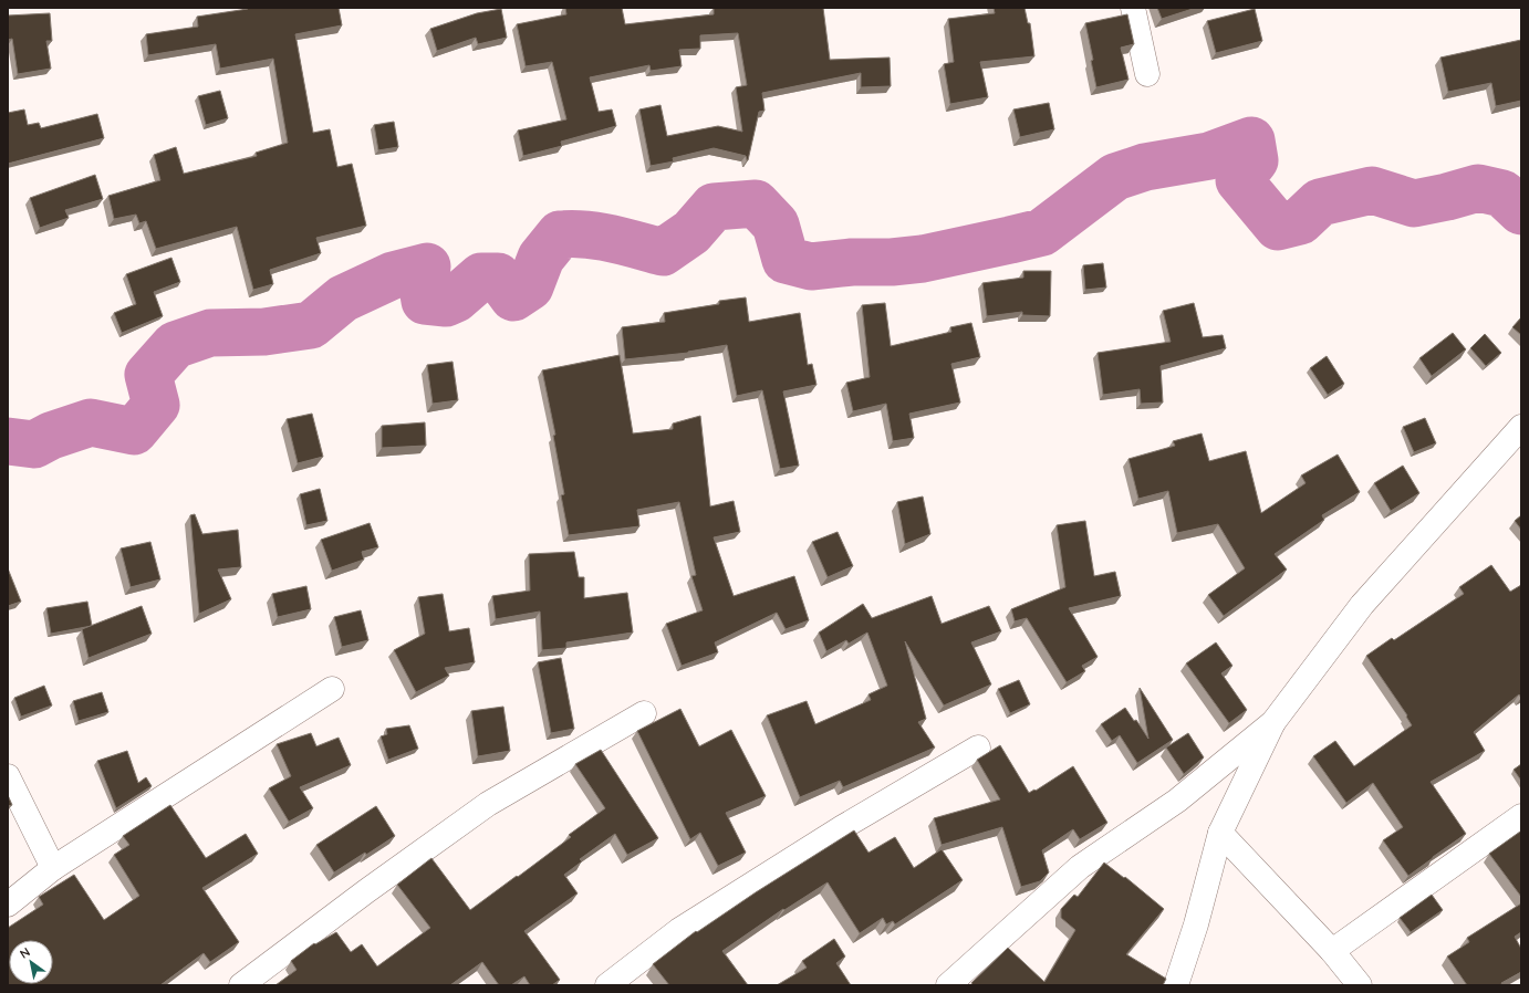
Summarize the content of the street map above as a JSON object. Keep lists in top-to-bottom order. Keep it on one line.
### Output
{"north":"top left"}
